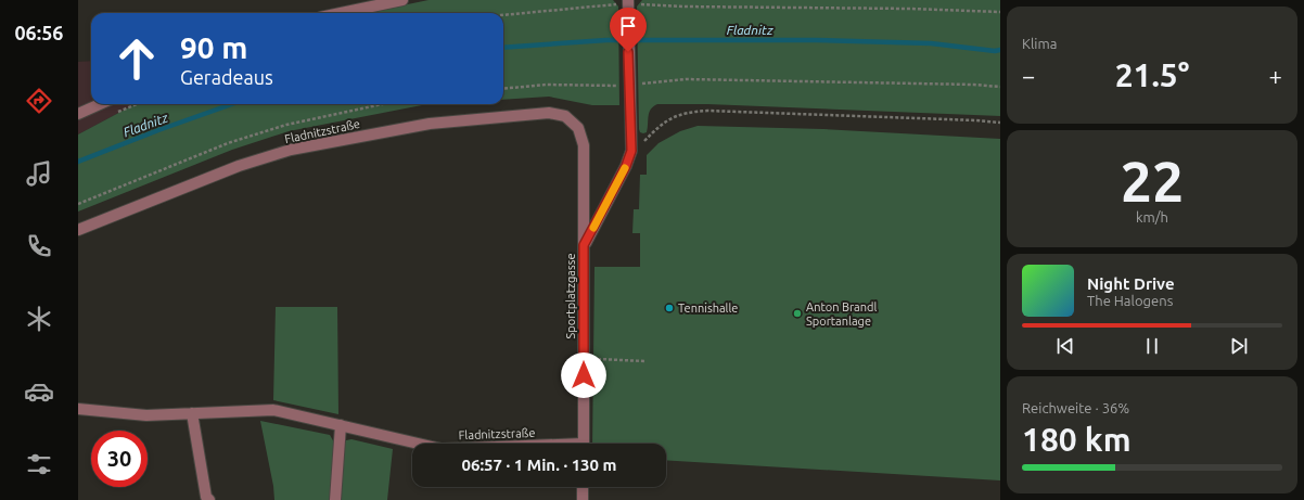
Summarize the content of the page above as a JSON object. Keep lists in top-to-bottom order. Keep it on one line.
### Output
{"streets":{"street":["Fladnitzstraße","Sportplatzgasse"]},"crossings":[["Fladnitzstraße","Sportplatzgasse"]],"water":["Fladnitz"],"places":["Tennishalle","Anton Brandl Sportanlage"],"page":{"tabs":"06:56","tile":["Klima",["22","km/h"],["Reichweite · 36%","180 km"]],"turn":["90 m","Geradeaus"],"heat":["−","21.5°","+"],"song":["Night Drive","The Halogens"],"limit":"30","trip":"06:57 · 1 Min. · 130 m"}}
